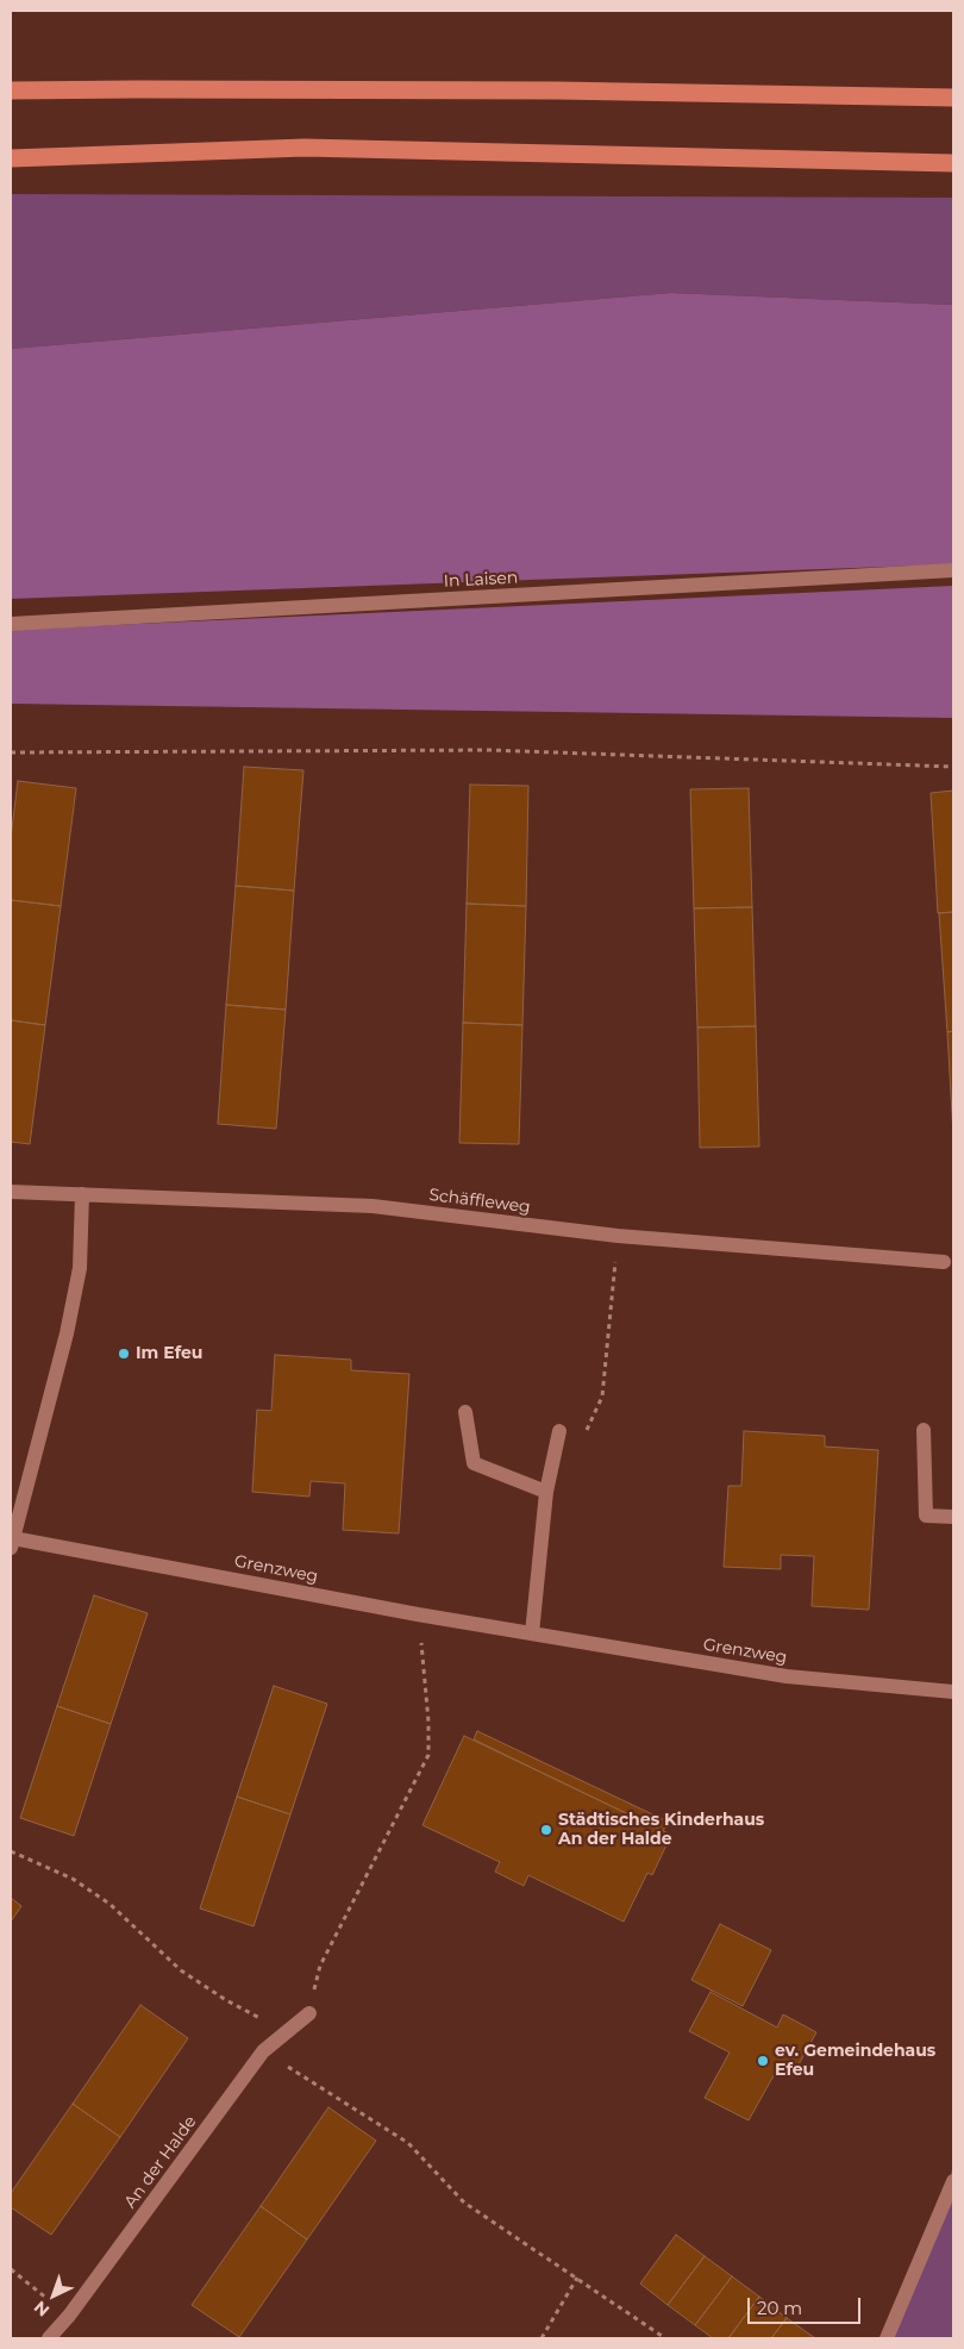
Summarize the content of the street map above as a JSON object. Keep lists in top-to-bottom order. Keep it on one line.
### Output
{"streets":{"street":["In Laisen","Schäffleweg","Grenzweg","An der Halde"]},"crossings":[["Schäffleweg","Grenzweg"]],"places":["Im Efeu","Städtisches Kinderhaus An der Halde","ev. Gemeindehaus Efeu"],"scale_bar":"20 m","north":"bottom left"}
